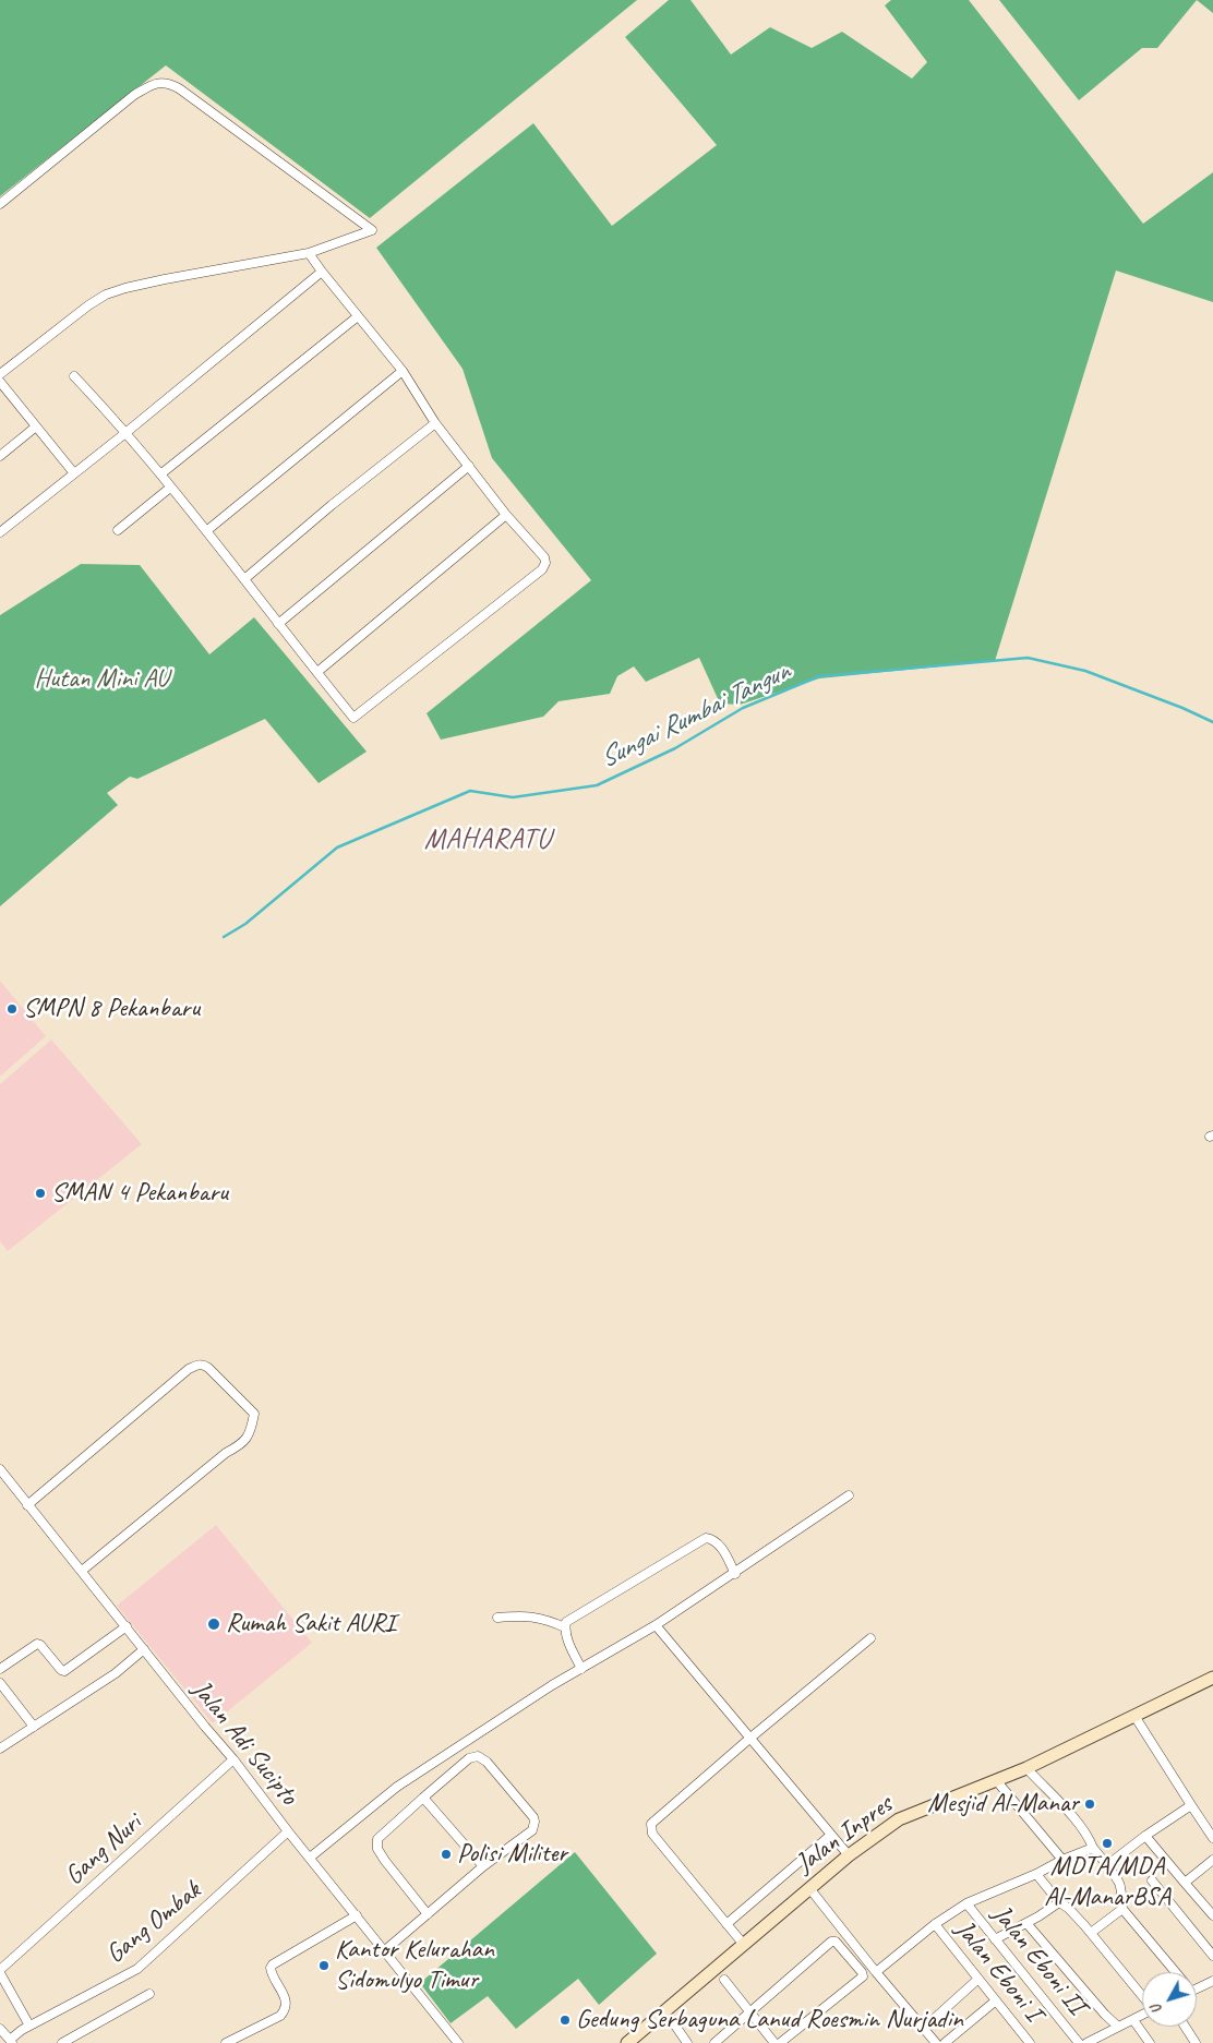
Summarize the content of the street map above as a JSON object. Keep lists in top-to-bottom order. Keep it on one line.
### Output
{"streets":{"main road":["Jalan Inpres"],"street":["Jalan Adi Sucipto","Gang Nuri","Gang Ombak","Jalan Eboni II","Jalan Eboni I"]},"crossings":[["Jalan Adi Sucipto","Gang Nuri"],["Jalan Adi Sucipto","Gang Ombak"]],"districts":["MAHARATU"],"water":["Sungai Rumbai Tangun"],"parks":["Hutan Mini AU"],"places":["SMPN 8 Pekanbaru","SMAN 4 Pekanbaru","Rumah Sakit AURI","Mesjid Al-Manar","MDTA/MDA Al-ManarBSA","Polisi Militer","Kantor Kelurahan Sidomulyo Timur","Gedung Serbaguna Lanud Roesmin Nurjadin"],"north":"bottom left"}
